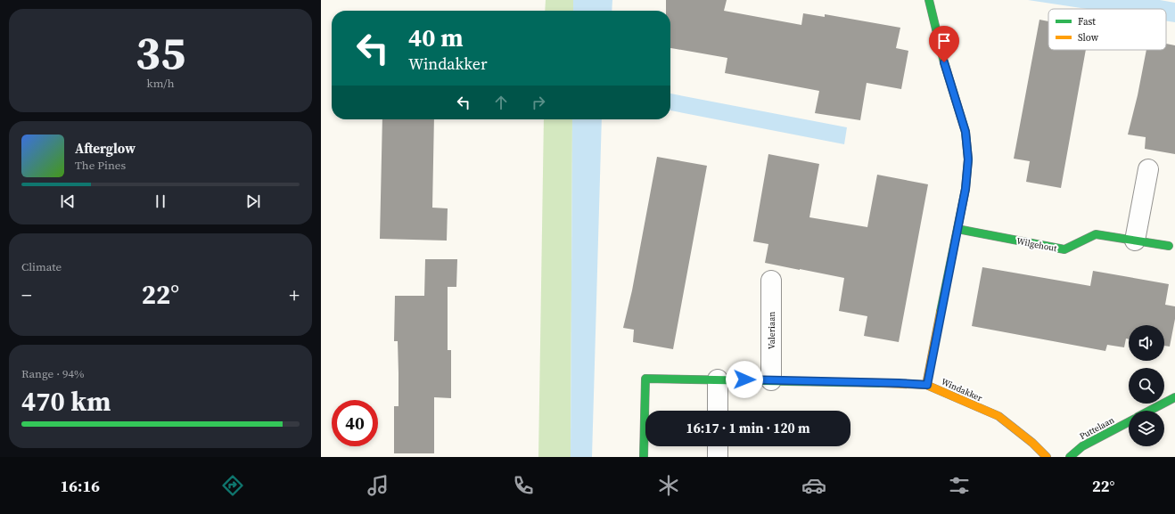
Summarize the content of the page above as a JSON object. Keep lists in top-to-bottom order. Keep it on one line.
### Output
{"streets":{"street":["Wilgehout","Valeriaan","Windakker","Puttelaan"]},"crossings":[["Wilgehout","Windakker"]],"legend":["Fast","Slow"],"page":{"tile":[["35","km/h"],"Climate",["Range · 94%","470 km"]],"turn":["40 m","Windakker"],"song":["Afterglow","The Pines"],"heat":["−","22°","+"],"limit":"40","trip":"16:17 · 1 min · 120 m","tabs":["16:16","22°"]}}
